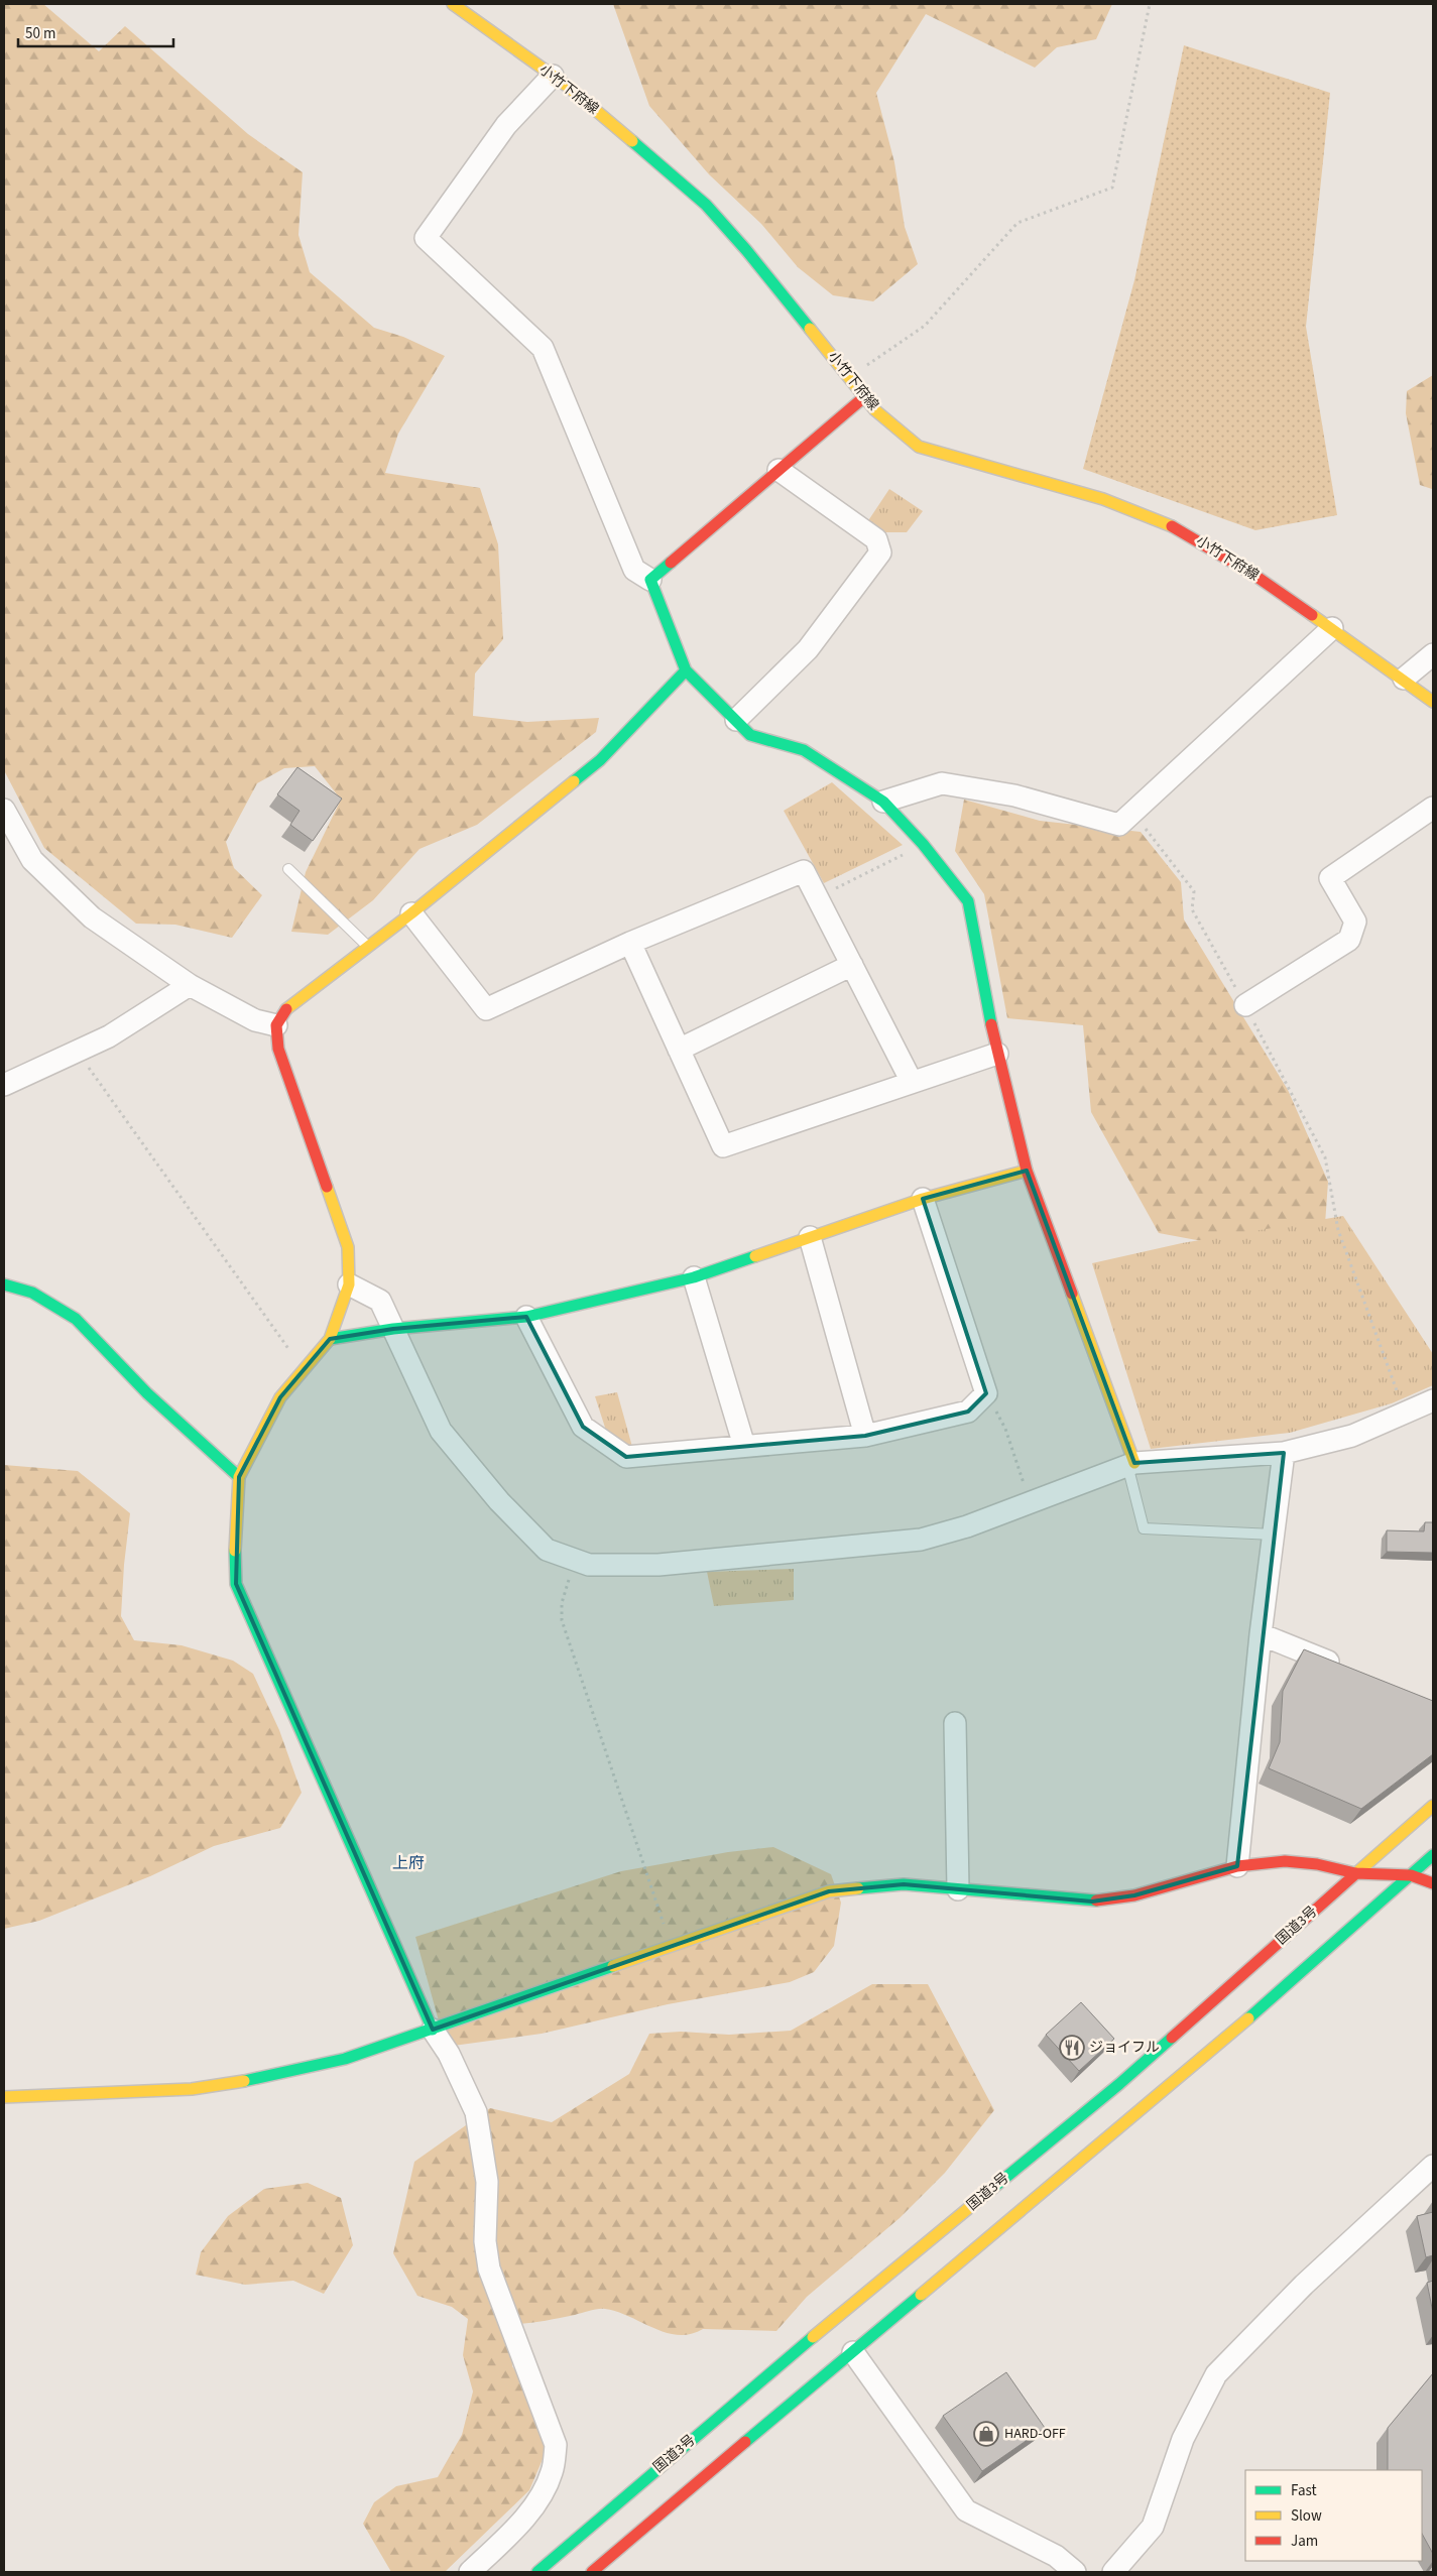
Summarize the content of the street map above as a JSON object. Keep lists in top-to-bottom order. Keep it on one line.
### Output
{"streets":{"main road":["小竹下府線","国道3号"]},"districts":["上府"],"places":{"restaurant":["ジョイフル"],"shop":["HARD-OFF"]},"legend":["Fast","Slow","Jam"],"scale_bar":"50 m"}
